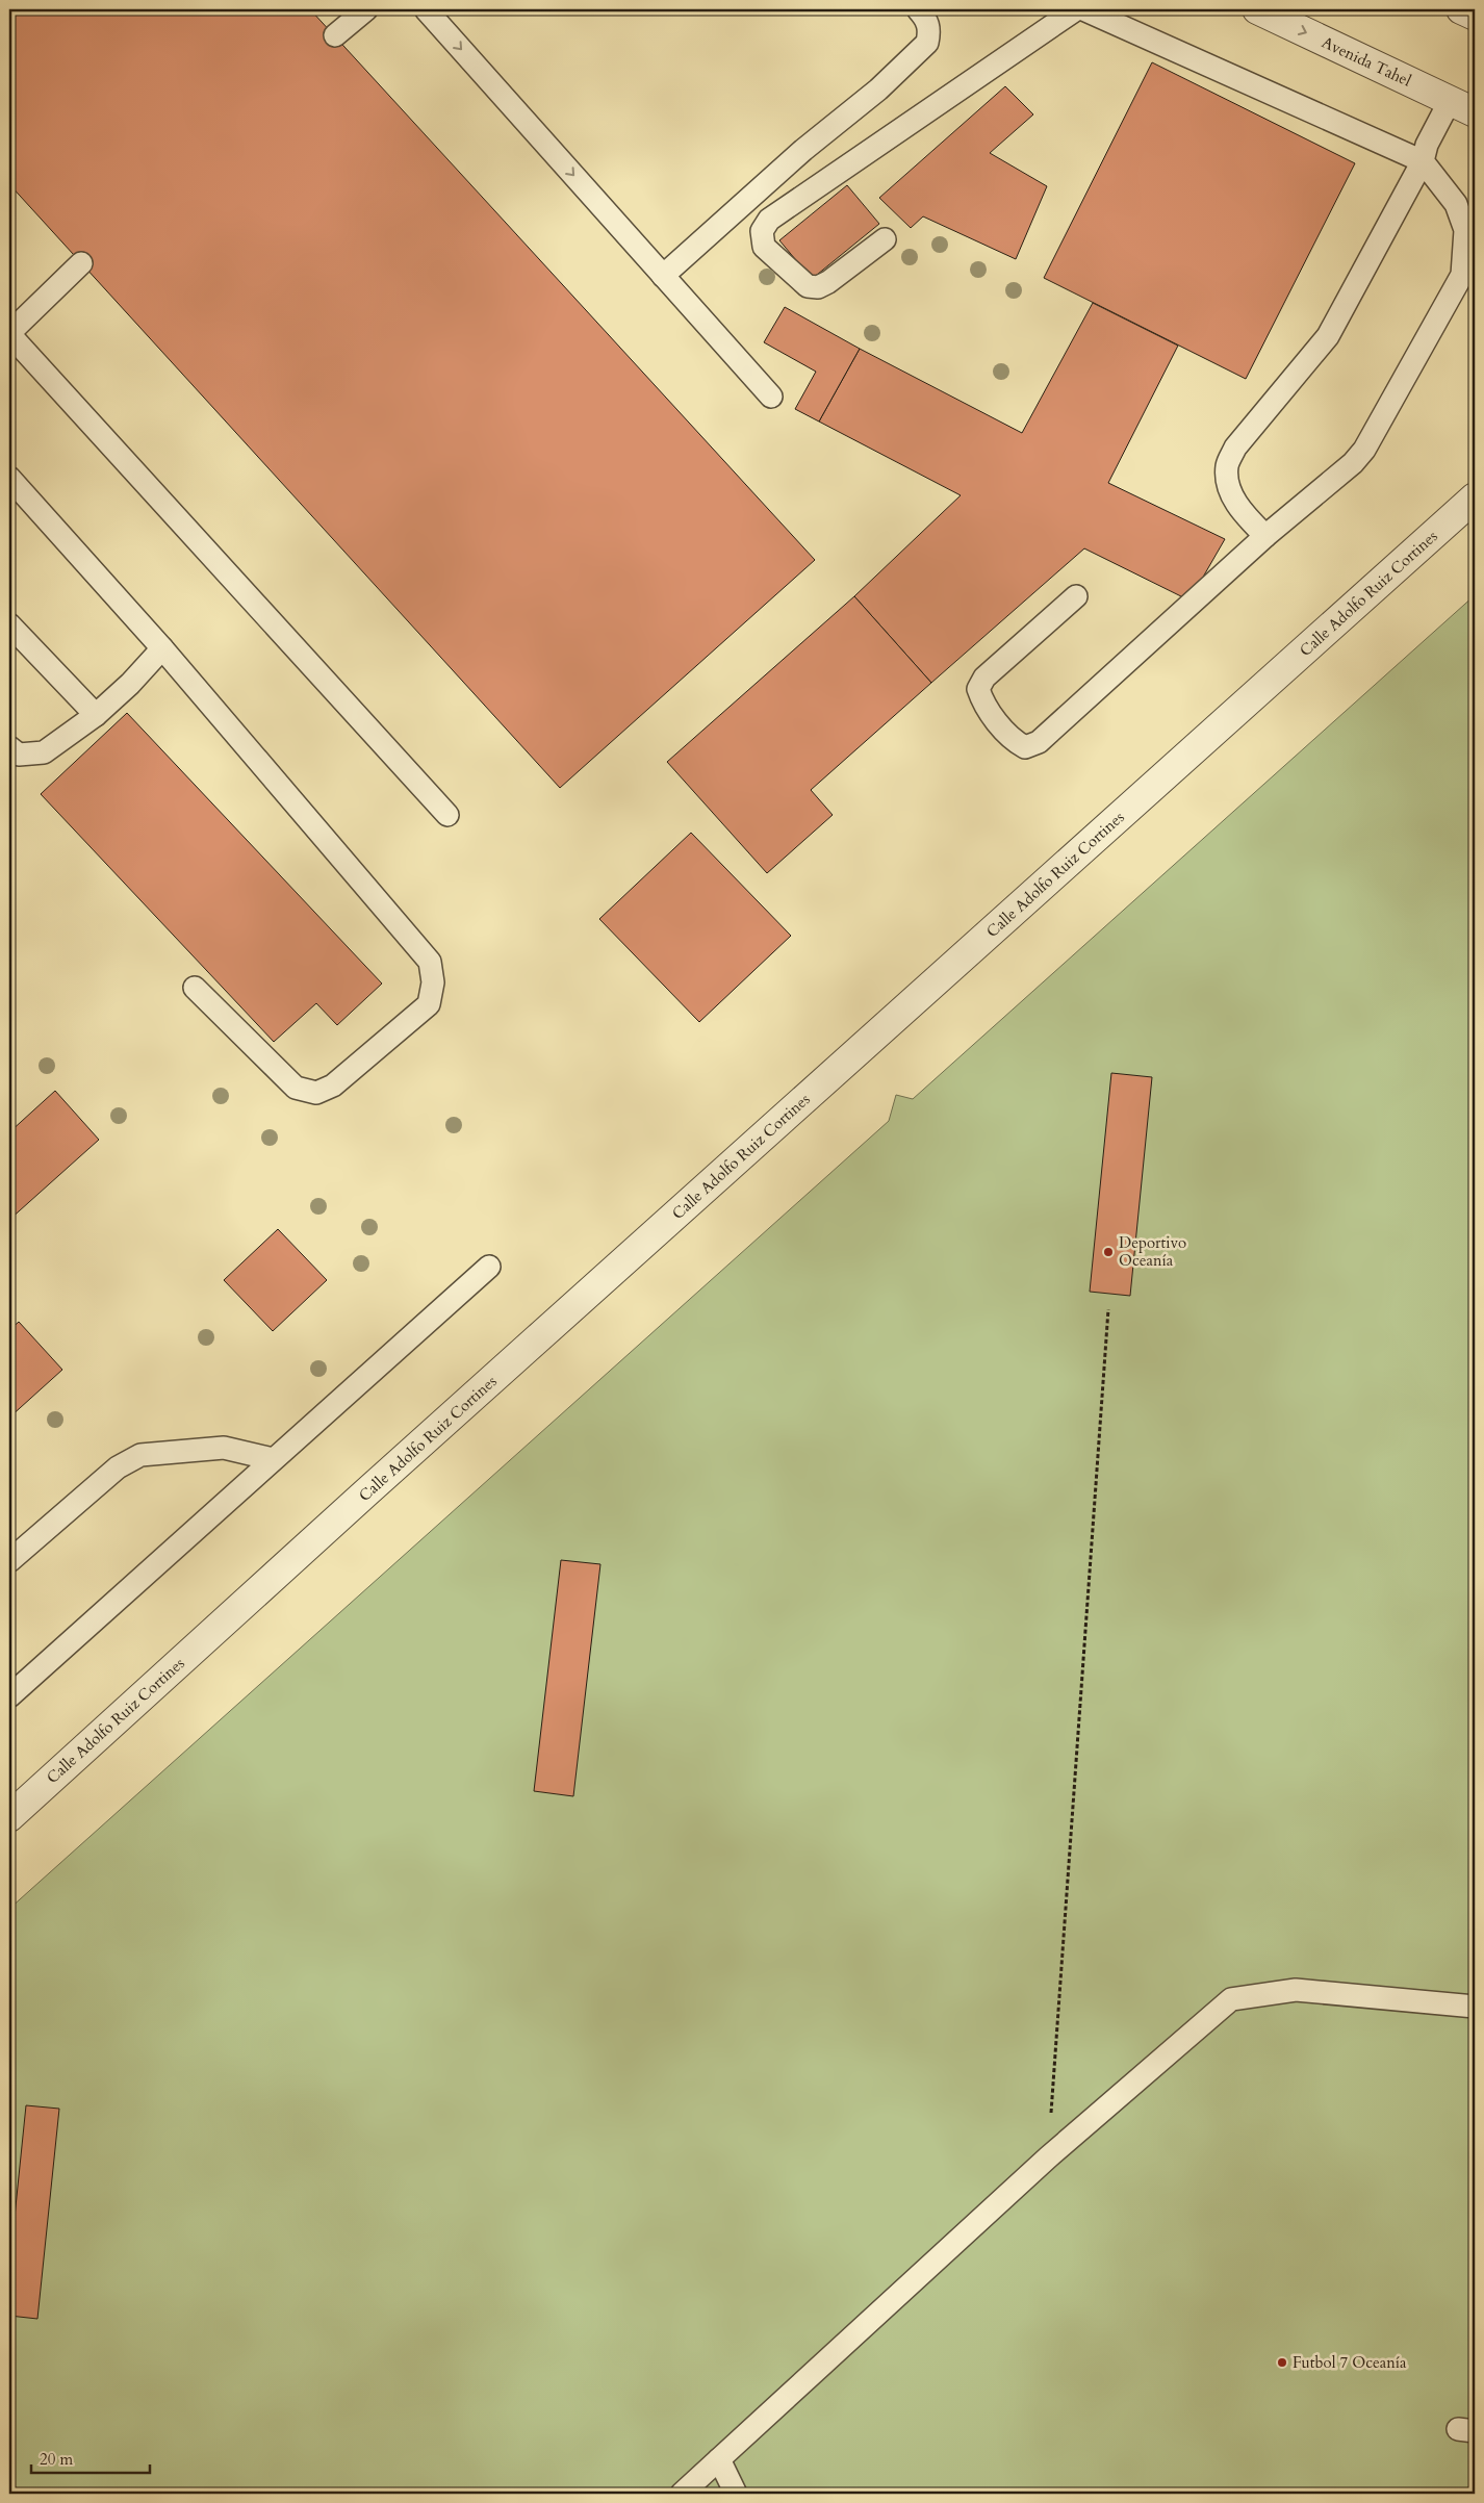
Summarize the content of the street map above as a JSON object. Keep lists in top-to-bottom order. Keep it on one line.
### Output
{"streets":{"street":["Avenida Tahel","Calle Adolfo Ruiz Cortines"]},"one_way":["Avenida Tahel"],"places":["Deportivo Oceanía","Futbol 7 Oceanía"],"scale_bar":"20 m"}
